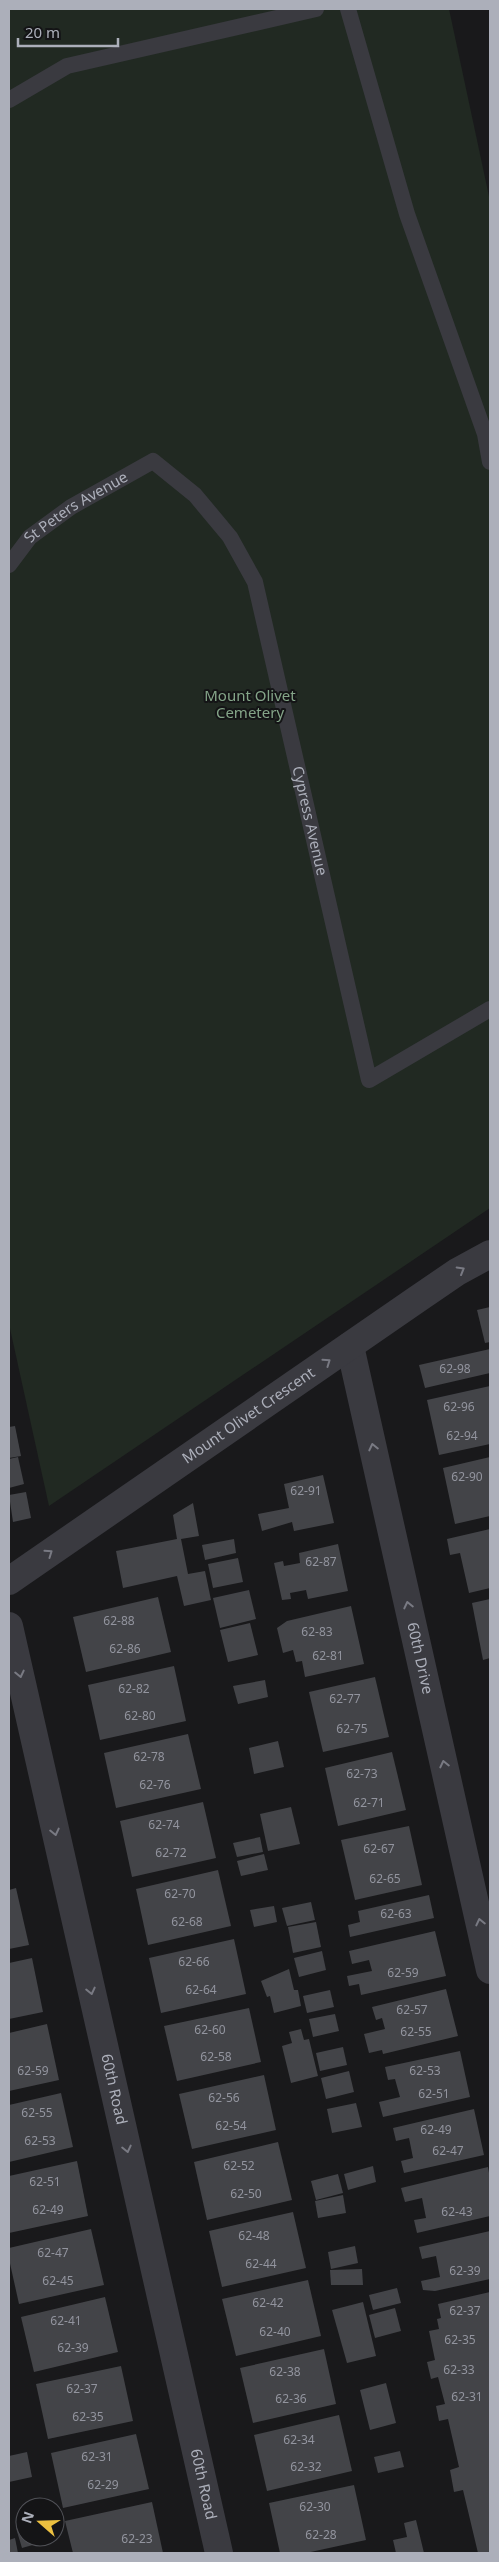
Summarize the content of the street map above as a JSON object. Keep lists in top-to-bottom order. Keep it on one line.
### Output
{"streets":{"street":["Mount Olivet Crescent","60th Drive","60th Road"],"lane":["St Peters Avenue","Cypress Avenue"]},"crossings":[["St Peters Avenue","Cypress Avenue"],["Mount Olivet Crescent","60th Drive"]],"one_way":["Mount Olivet Crescent","60th Drive","60th Road"],"parks":["Mount Olivet Cemetery"],"house_numbers":["62-98","62-96","62-94","62-90","62-91","62-87","62-88","62-83","62-86","62-81","62-82","62-77","62-80","62-75","62-78","62-73","62-76","62-71","62-74","62-67","62-72","62-65","62-70","62-63","62-68","62-66","62-59","62-64","62-57","62-60","62-55","62-58","62-59","62-53","62-51","62-56","62-55","62-54","62-49","62-53","62-47","62-52","62-51","62-50","62-49","62-43","62-48","62-47","62-44","62-39","62-45","62-42","62-37","62-41","62-40","62-35","62-39","62-33","62-38","62-37","62-31","62-36","62-35","62-34","62-31","62-32","62-29","62-30","62-28","62-23"],"scale_bar":"20 m","north":"left"}
